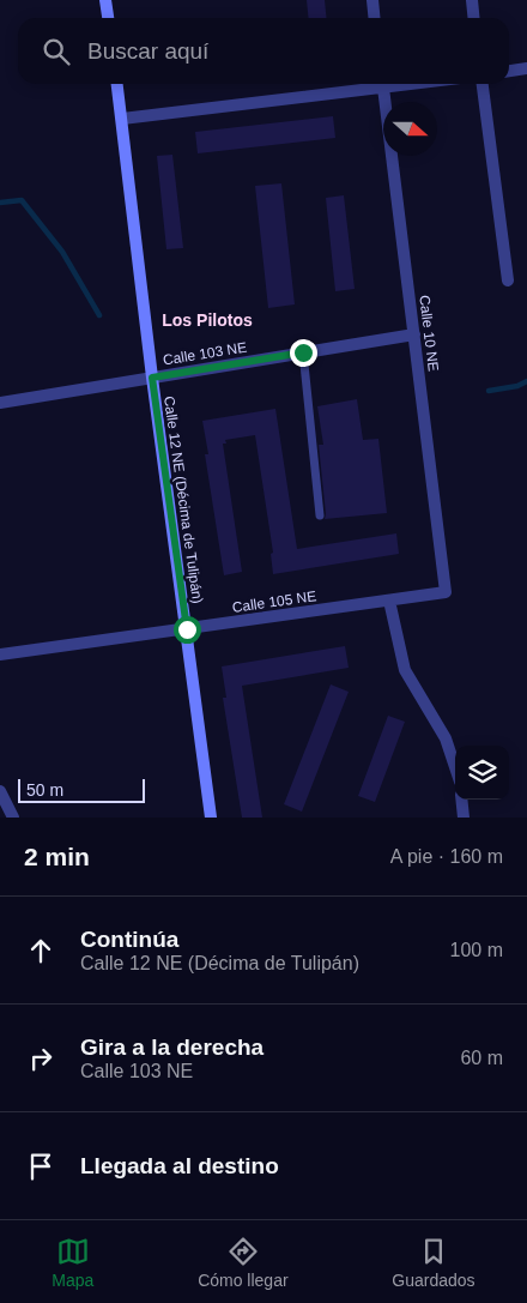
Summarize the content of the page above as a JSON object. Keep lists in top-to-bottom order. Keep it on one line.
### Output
{"streets":{"street":["Calle 10 NE","Calle 103 NE","Calle 12 NE (Décima de Tulipán)","Calle 105 NE"]},"crossings":[["Calle 10 NE","Calle 103 NE"],["Calle 10 NE","Calle 105 NE"],["Calle 103 NE","Calle 12 NE (Décima de Tulipán)"],["Calle 12 NE (Décima de Tulipán)","Calle 105 NE"]],"districts":["Los Pilotos"],"scale_bar":"50 m","north":"right","page":{"search":"Buscar aquí","scale":"50 m","heading":["2 min","A pie · 160 m"],"list":[["Continúa","Calle 12 NE (Décima de Tulipán)","100 m"],["Gira a la derecha","Calle 103 NE","60 m"],"Llegada al destino"],"nav":["Mapa","Cómo llegar","Guardados"]}}
